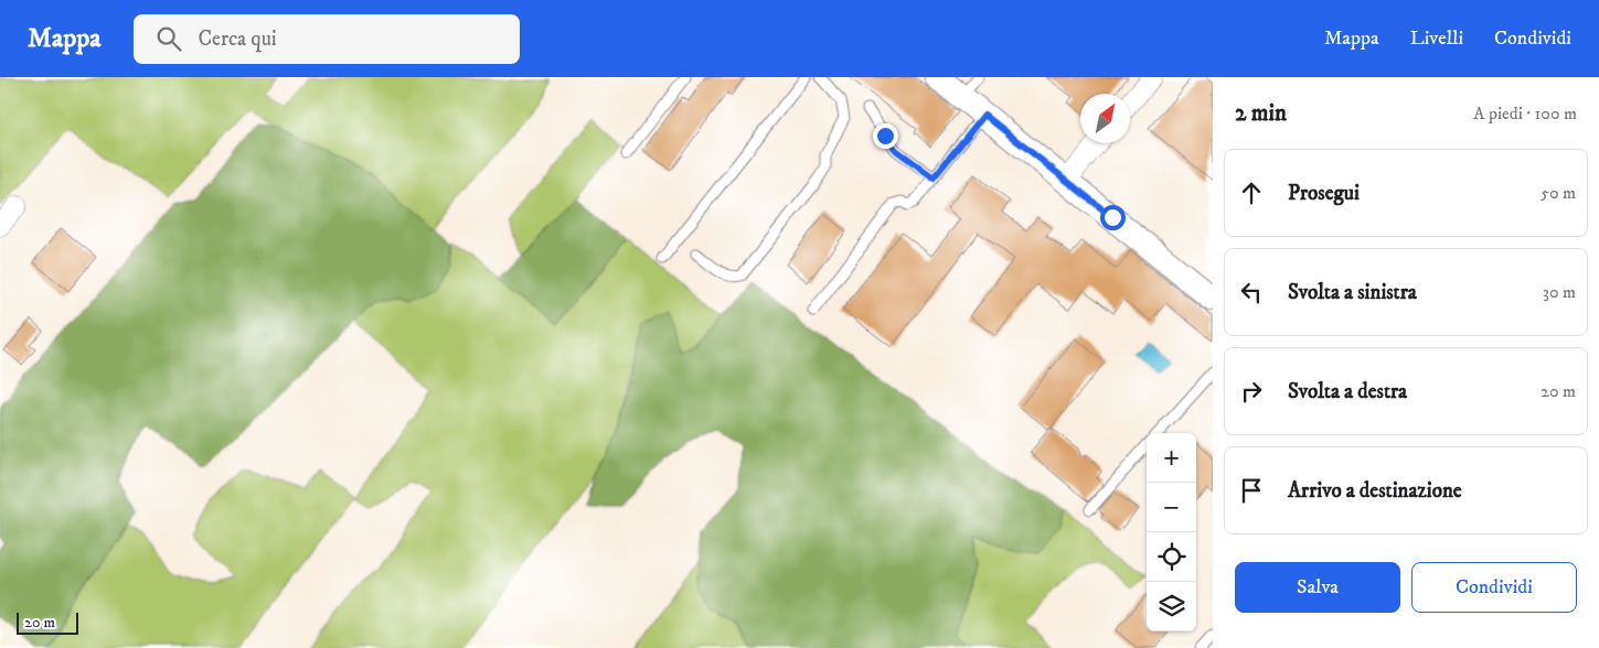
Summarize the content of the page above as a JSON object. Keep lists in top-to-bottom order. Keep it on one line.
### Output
{"scale_bar":"20 m","north":"top right","page":{"header":"Mappa","search":"Cerca qui","nav":["Mappa","Livelli","Condividi"],"heading":["2 min","A piedi · 100 m"],"list":[["Prosegui","50 m"],["Svolta a sinistra","30 m"],["Svolta a destra","20 m"],"Arrivo a destinazione"],"map_buttons":["+","−"],"buttons":["Salva","Condividi"],"scale":"20 m"}}
